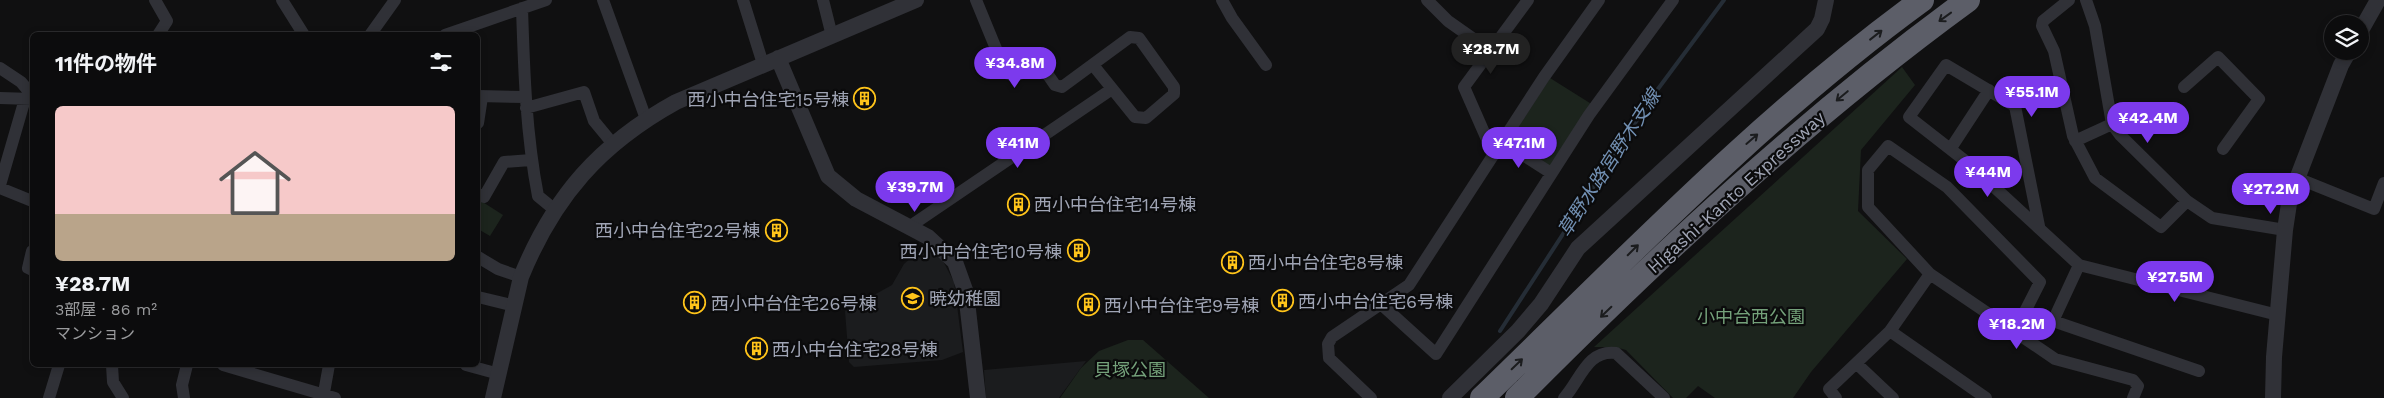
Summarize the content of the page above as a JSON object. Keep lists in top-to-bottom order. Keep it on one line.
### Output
{"streets":{"highway":["Higashi-Kanto Expressway"]},"water":["草野水路宮野木支線"],"parks":["小中台西公園","貝塚公園"],"places":{"building":["西小中台住宅15号棟","西小中台住宅14号棟","西小中台住宅22号棟","西小中台住宅10号棟","西小中台住宅8号棟","西小中台住宅6号棟","西小中台住宅26号棟","西小中台住宅9号棟","西小中台住宅28号棟"],"school or university":["暁幼稚園"]},"page":{"heading":"11件の物件","price":["¥28.7M","¥34.8M","¥55.1M","¥42.4M","¥41M","¥47.1M","¥44M","¥39.7M","¥27.2M","¥27.5M","¥18.2M"],"list":[{"name":"¥28.7M","note":"3部屋 · 86 m² · マンション"}]}}
